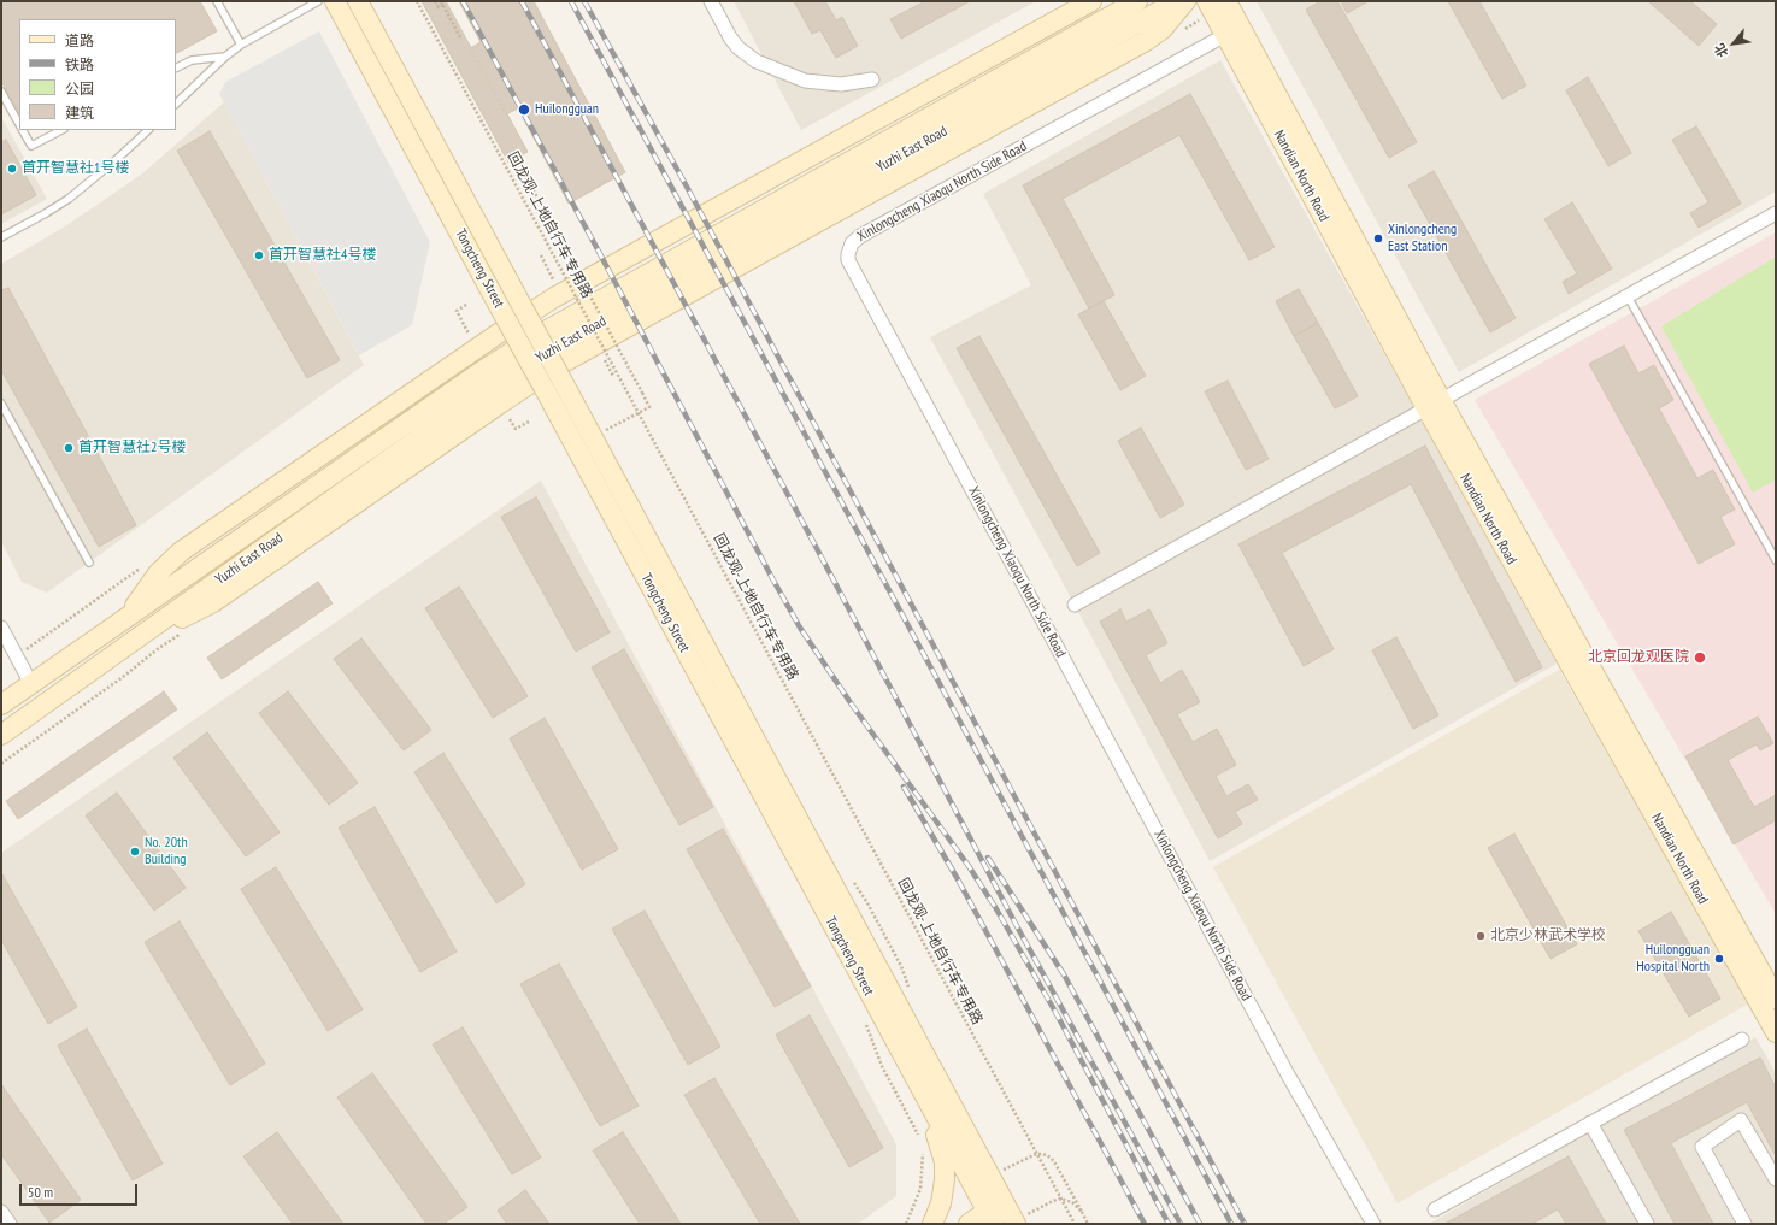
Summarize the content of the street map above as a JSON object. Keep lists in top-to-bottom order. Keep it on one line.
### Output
{"streets":{"main road":["Yuzhi East Road","Nandian North Road","Tongcheng Street"],"street":["Xinlongcheng Xiaoqu North Side Road"],"path":["回龙观-上地自行车专用路"]},"crossings":[["Nandian North Road","Xinlongcheng Xiaoqu North Side Road"]],"places":["Huilongguan","首开智慧社1号楼","Xinlongcheng East Station","首开智慧社4号楼","首开智慧社2号楼","北京回龙观医院","No. 20th Building","北京少林武术学校","Huilongguan Hospital North"],"legend":["道路","铁路","公园","建筑"],"scale_bar":"50 m","north":"bottom left"}
